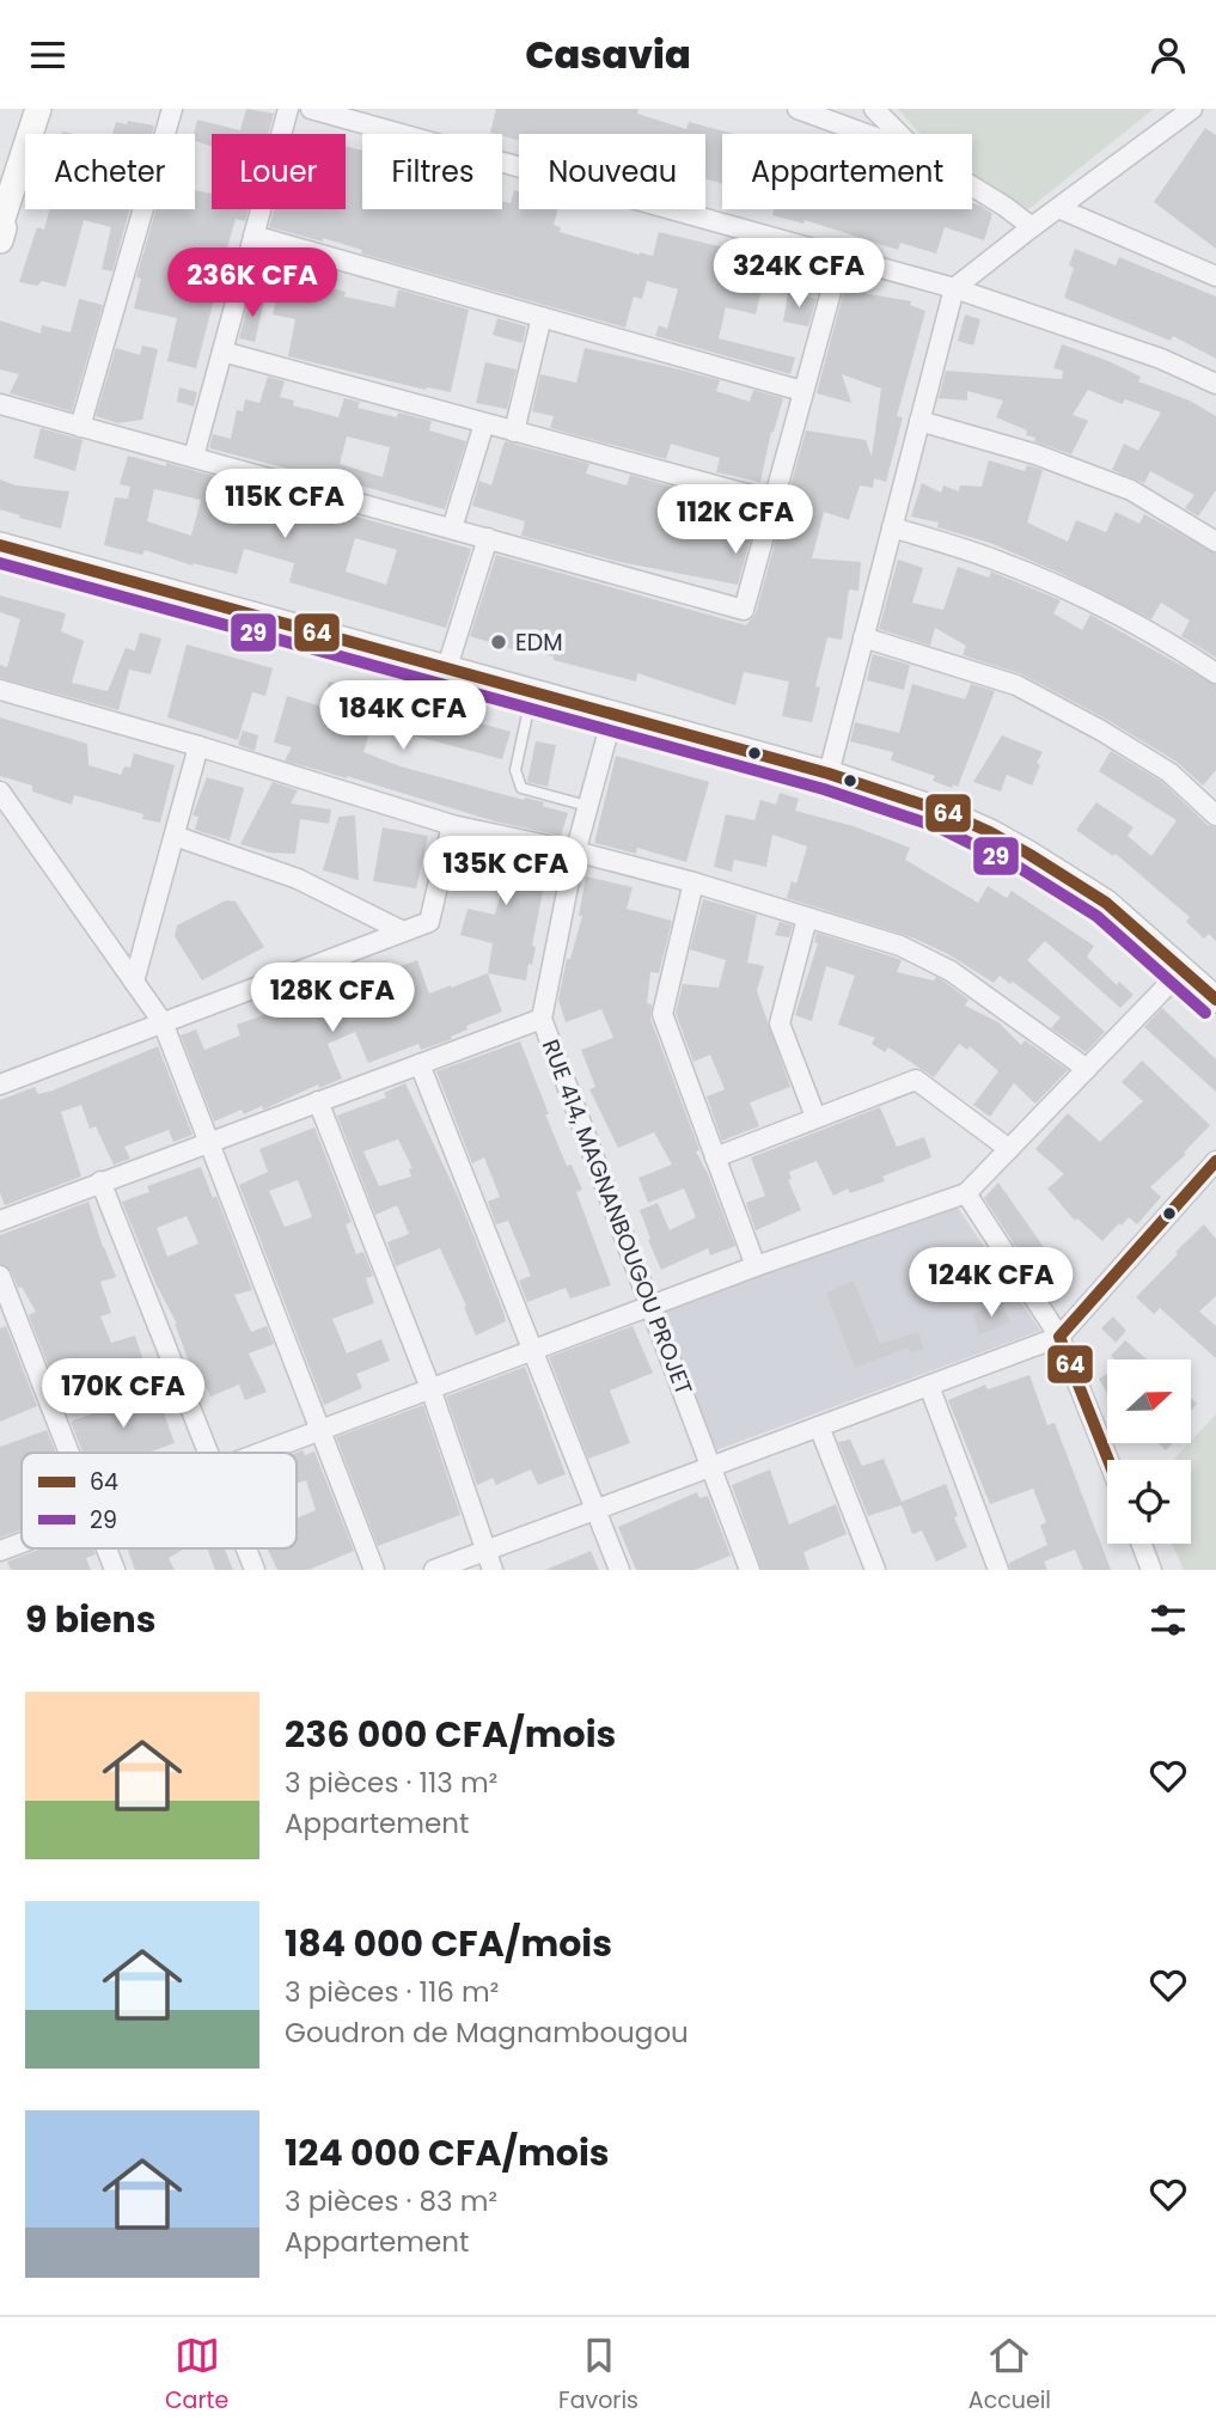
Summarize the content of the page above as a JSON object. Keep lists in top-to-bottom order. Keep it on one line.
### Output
{"streets":{"street":["RUE 414, MAGNANBOUGOU PROJET"]},"places":["EDM"],"lines":["transit line 64","transit line 29"],"legend":["64","29"],"north":"right","page":{"header":"Casavia","chip":["Acheter","Louer","Filtres","Nouveau","Appartement"],"price":["324K CFA","236K CFA","115K CFA","112K CFA","184K CFA","135K CFA","128K CFA","124K CFA","170K CFA"],"heading":"9 biens","list":[{"name":"236 000 CFA/mois","note":"3 pièces · 113 m² · Appartement"},{"name":"184 000 CFA/mois","note":"3 pièces · 116 m² · Goudron de Magnambougou"},{"name":"124 000 CFA/mois","note":"3 pièces · 83 m² · Appartement"}],"tabs":["Carte","Favoris","Accueil"]}}
